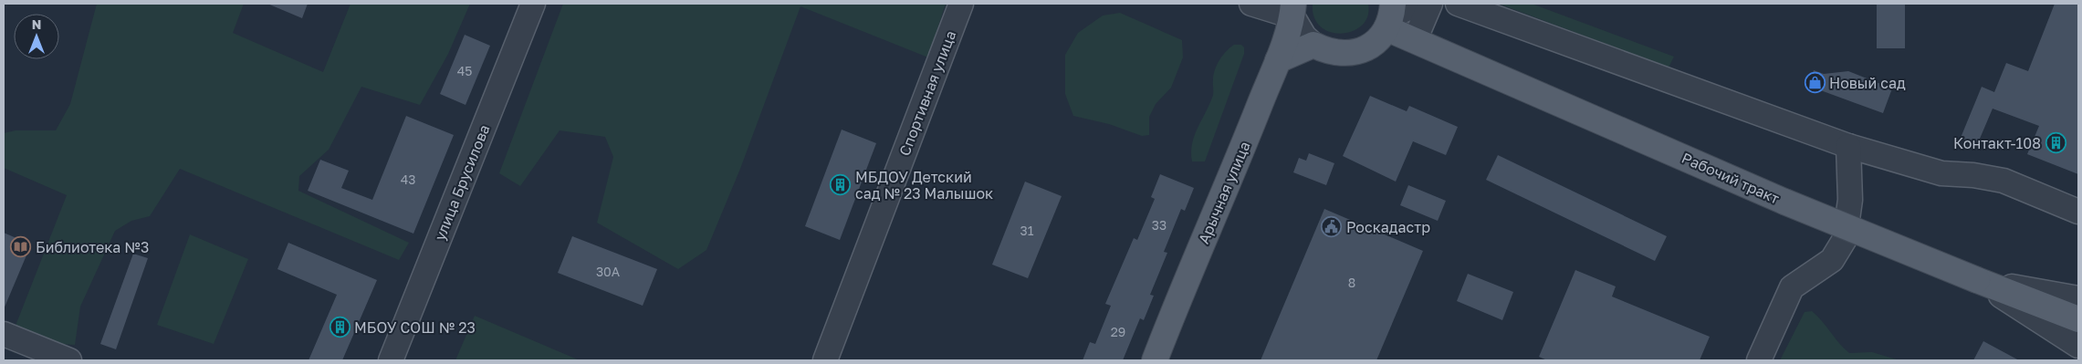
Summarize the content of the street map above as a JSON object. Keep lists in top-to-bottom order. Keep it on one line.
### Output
{"streets":{"main road":["Рабочий тракт","Арычная улица"],"street":["Спортивная улица","улица Брусилова"]},"places":{"shop":["Новый сад"],"building":["Контакт-108","МБДОУ Детский сад № 23 Малышок","МБОУ СОШ № 23"],"public building":["Роскадастр"],"library":["Библиотека №3"]},"house_numbers":["45","43","33","31","30А","8","29"],"north":"top"}
